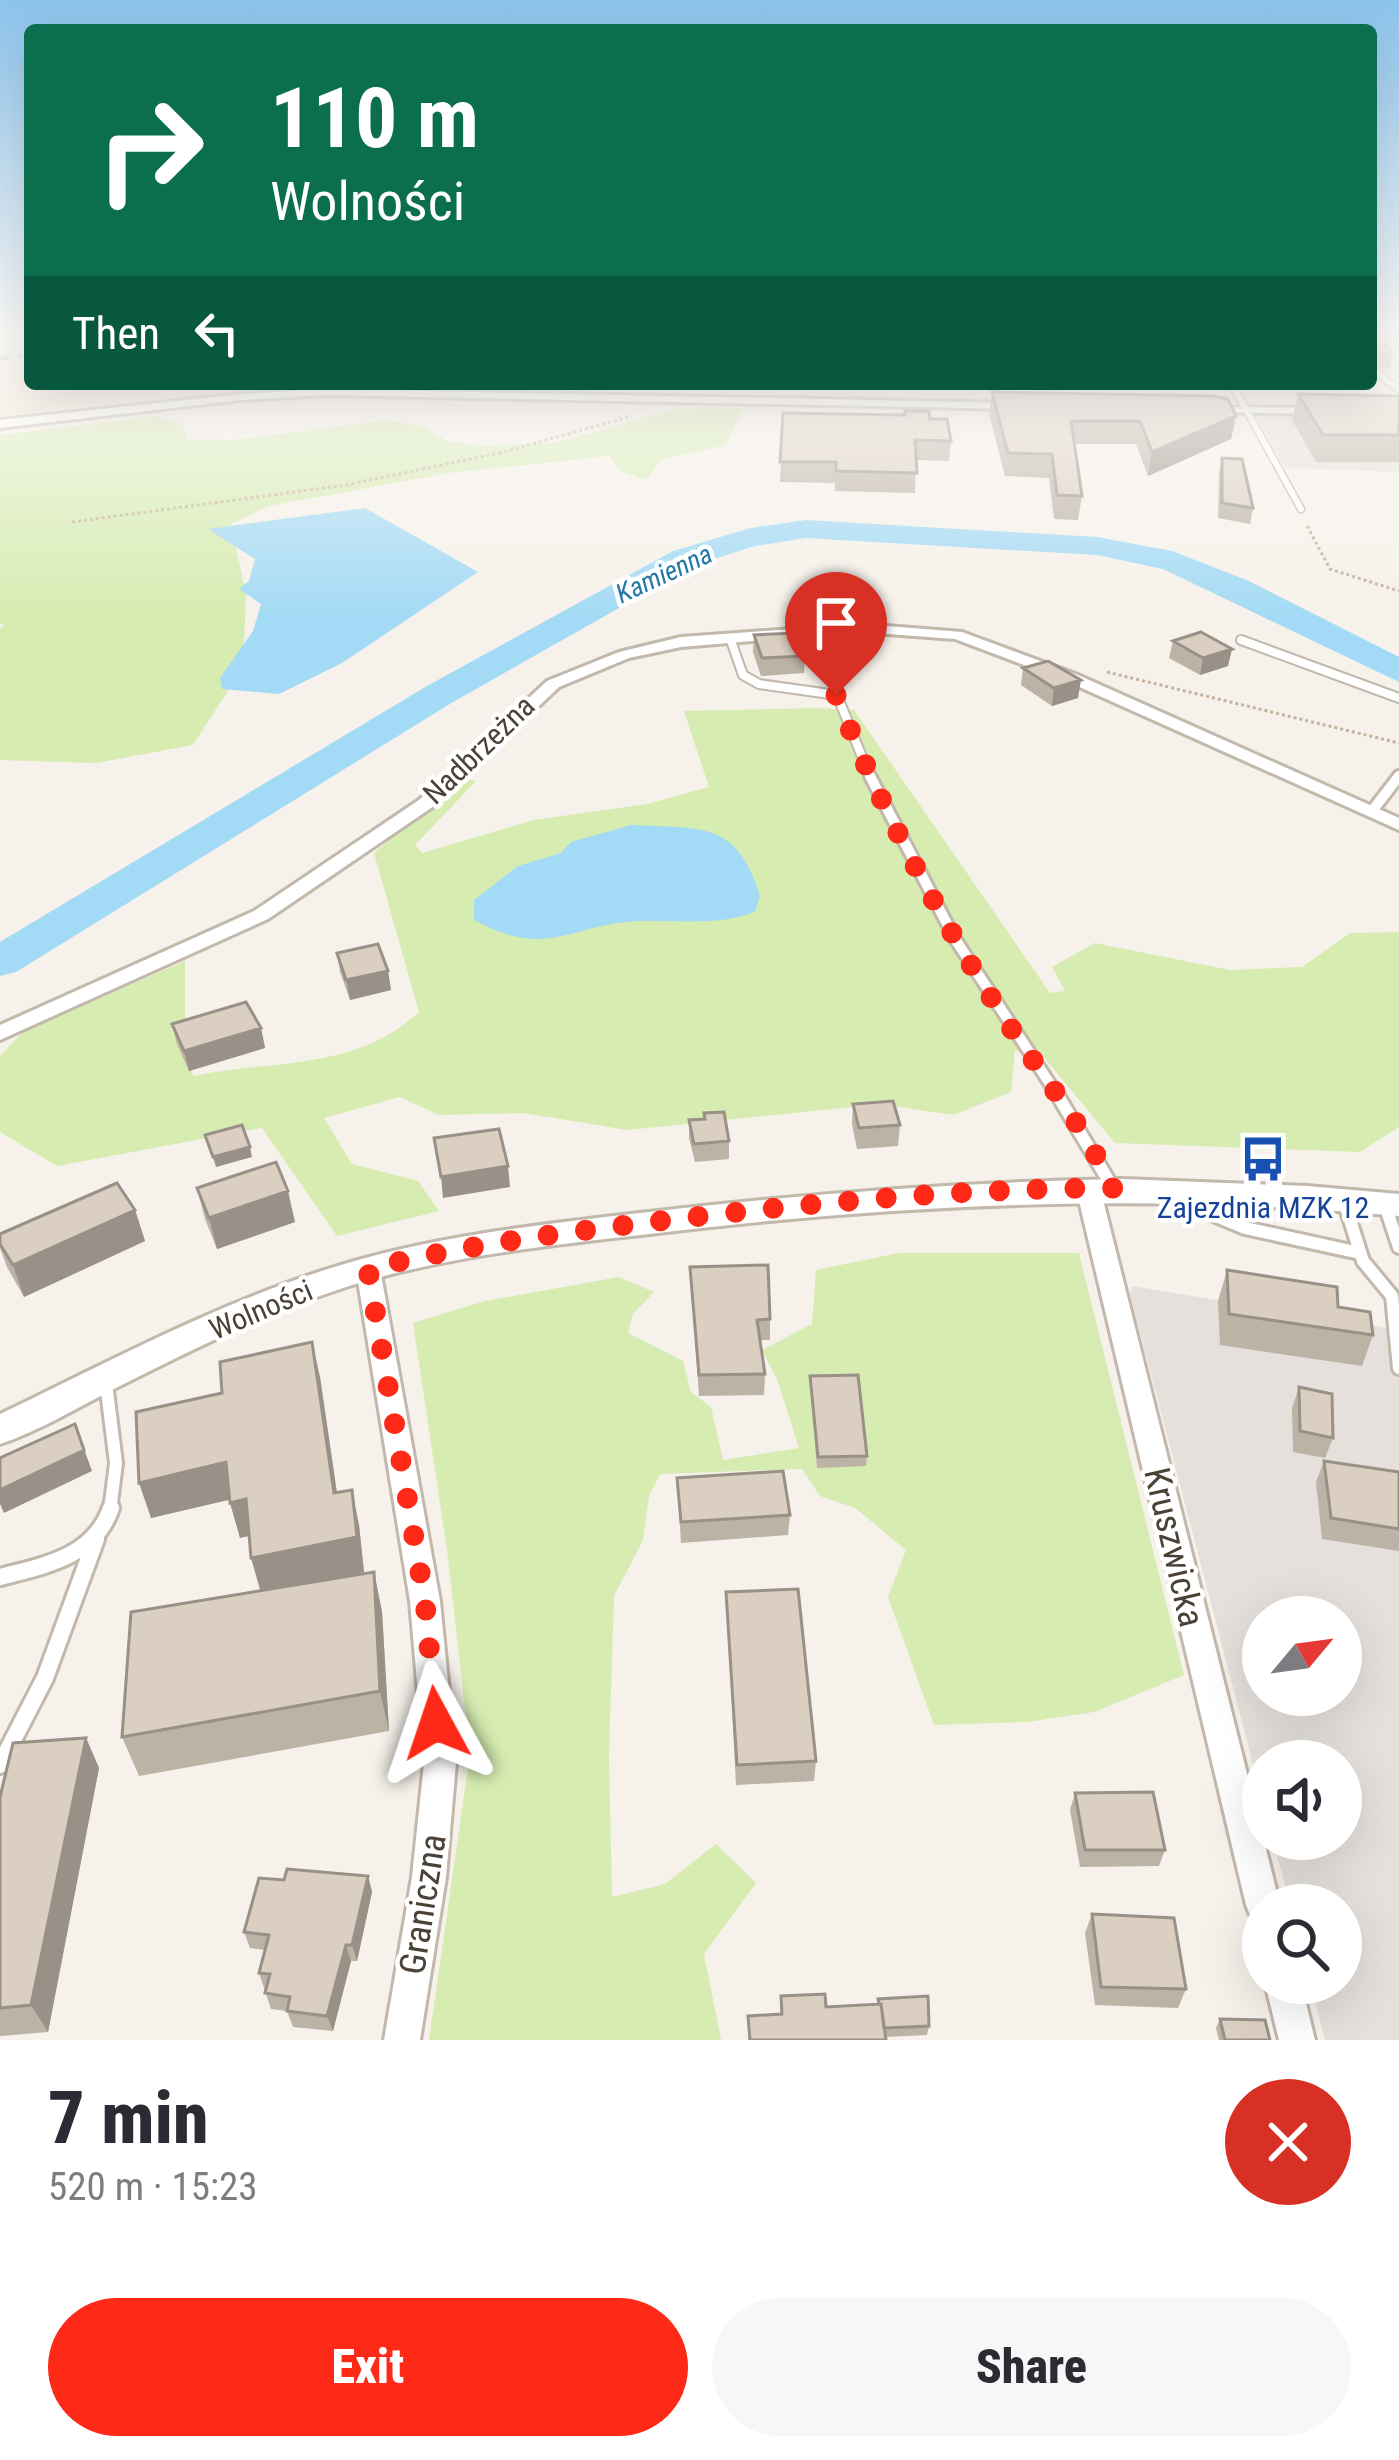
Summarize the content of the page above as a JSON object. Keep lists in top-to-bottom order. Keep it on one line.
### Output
{"streets":{"street":["Nadbrzeżna","Wolności","Kruszwicka","Graniczna"]},"crossings":[["Wolności","Kruszwicka"],["Wolności","Graniczna"]],"water":["Kamienna"],"places":{"bus stop":["Zajezdnia MZK 12"]},"north":"top right","page":{"turn":["110 m","Wolności"],"then":"Then","heading":["7 min","520 m · 15:23"],"buttons":["Exit","Share"]}}
